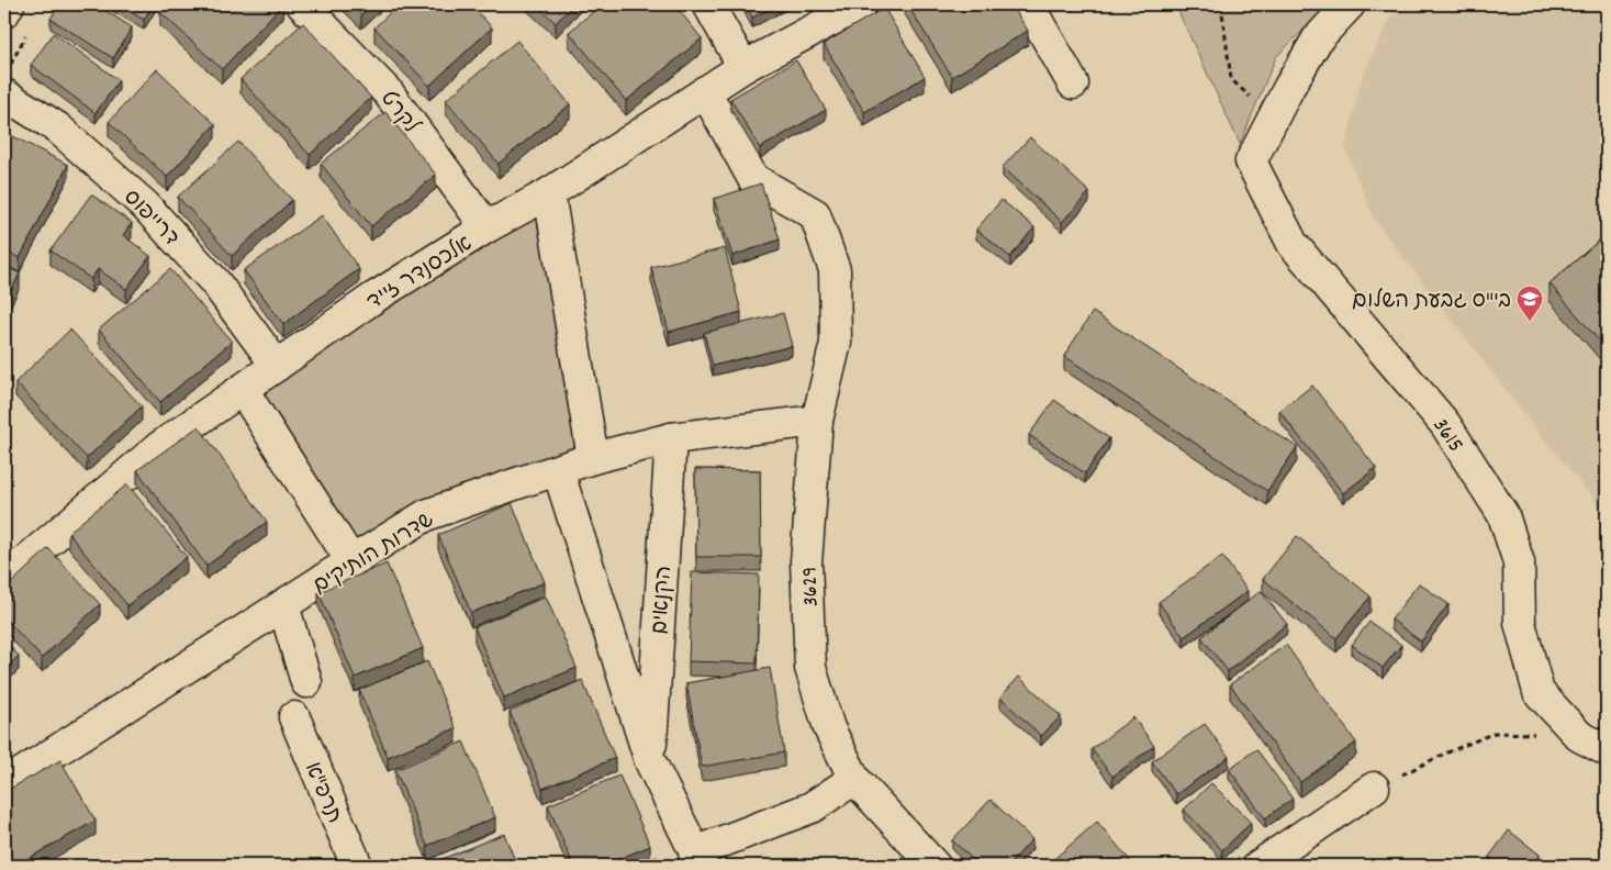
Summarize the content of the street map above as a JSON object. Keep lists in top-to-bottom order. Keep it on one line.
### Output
{"streets":{"street":["לקרט","דרייפוס","אלכסנדר זייד","3615","שדרות הותיקים","3629","הקנאים","תרפ\"א"]},"crossings":[["לקרט","אלכסנדר זייד"],["דרייפוס","אלכסנדר זייד"],["אלכסנדר זייד","3629"],["שדרות הותיקים","3629"],["שדרות הותיקים","הקנאים"]],"places":{"school or university":["בי\"ס גבעת השלום"]}}
